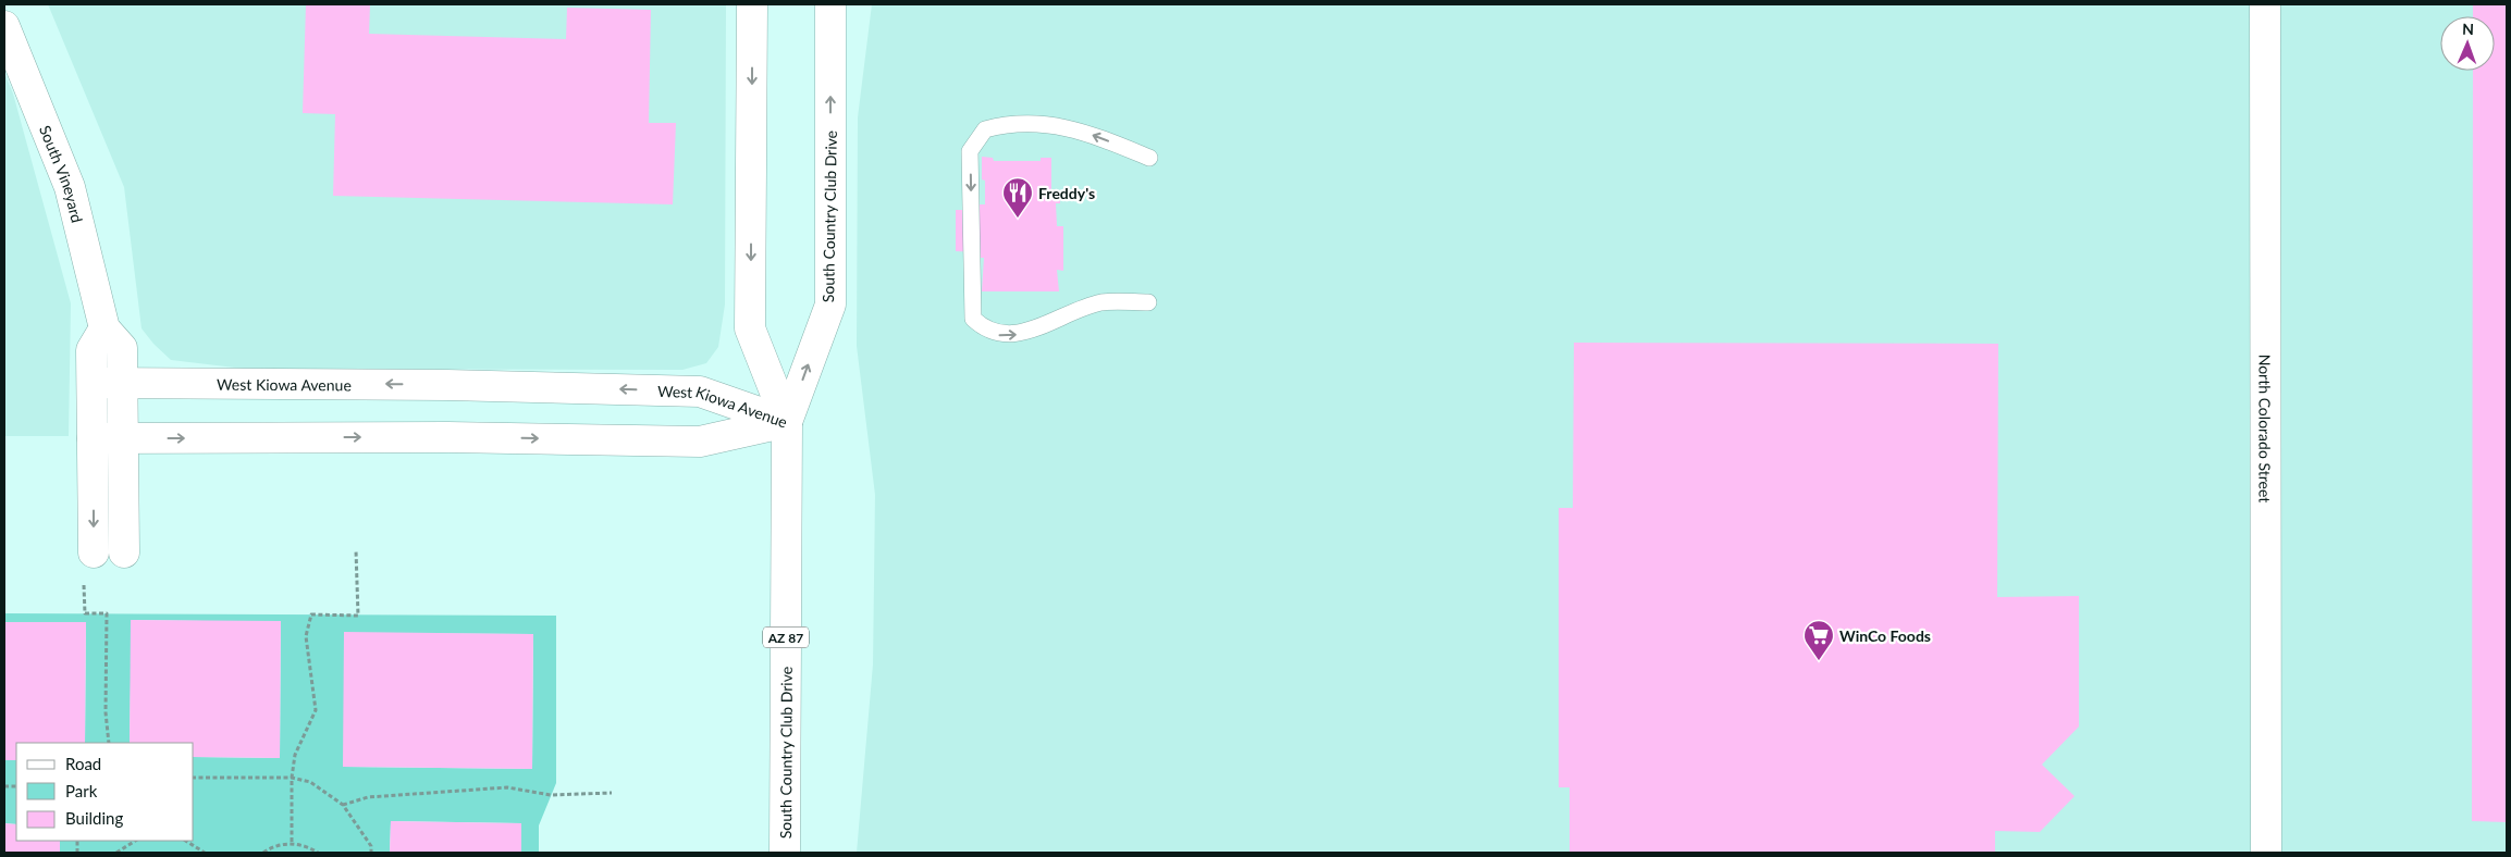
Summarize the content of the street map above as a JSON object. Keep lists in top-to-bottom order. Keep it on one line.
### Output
{"streets":{"street":["South Vineyard","South Country Club Drive","West Kiowa Avenue","North Colorado Street","AZ 87"]},"crossings":[["South Vineyard","West Kiowa Avenue"],["South Country Club Drive","West Kiowa Avenue"]],"places":{"restaurant":["Freddy's"],"supermarket":["WinCo Foods"]},"legend":["Road","Park","Building"],"north":"top"}
